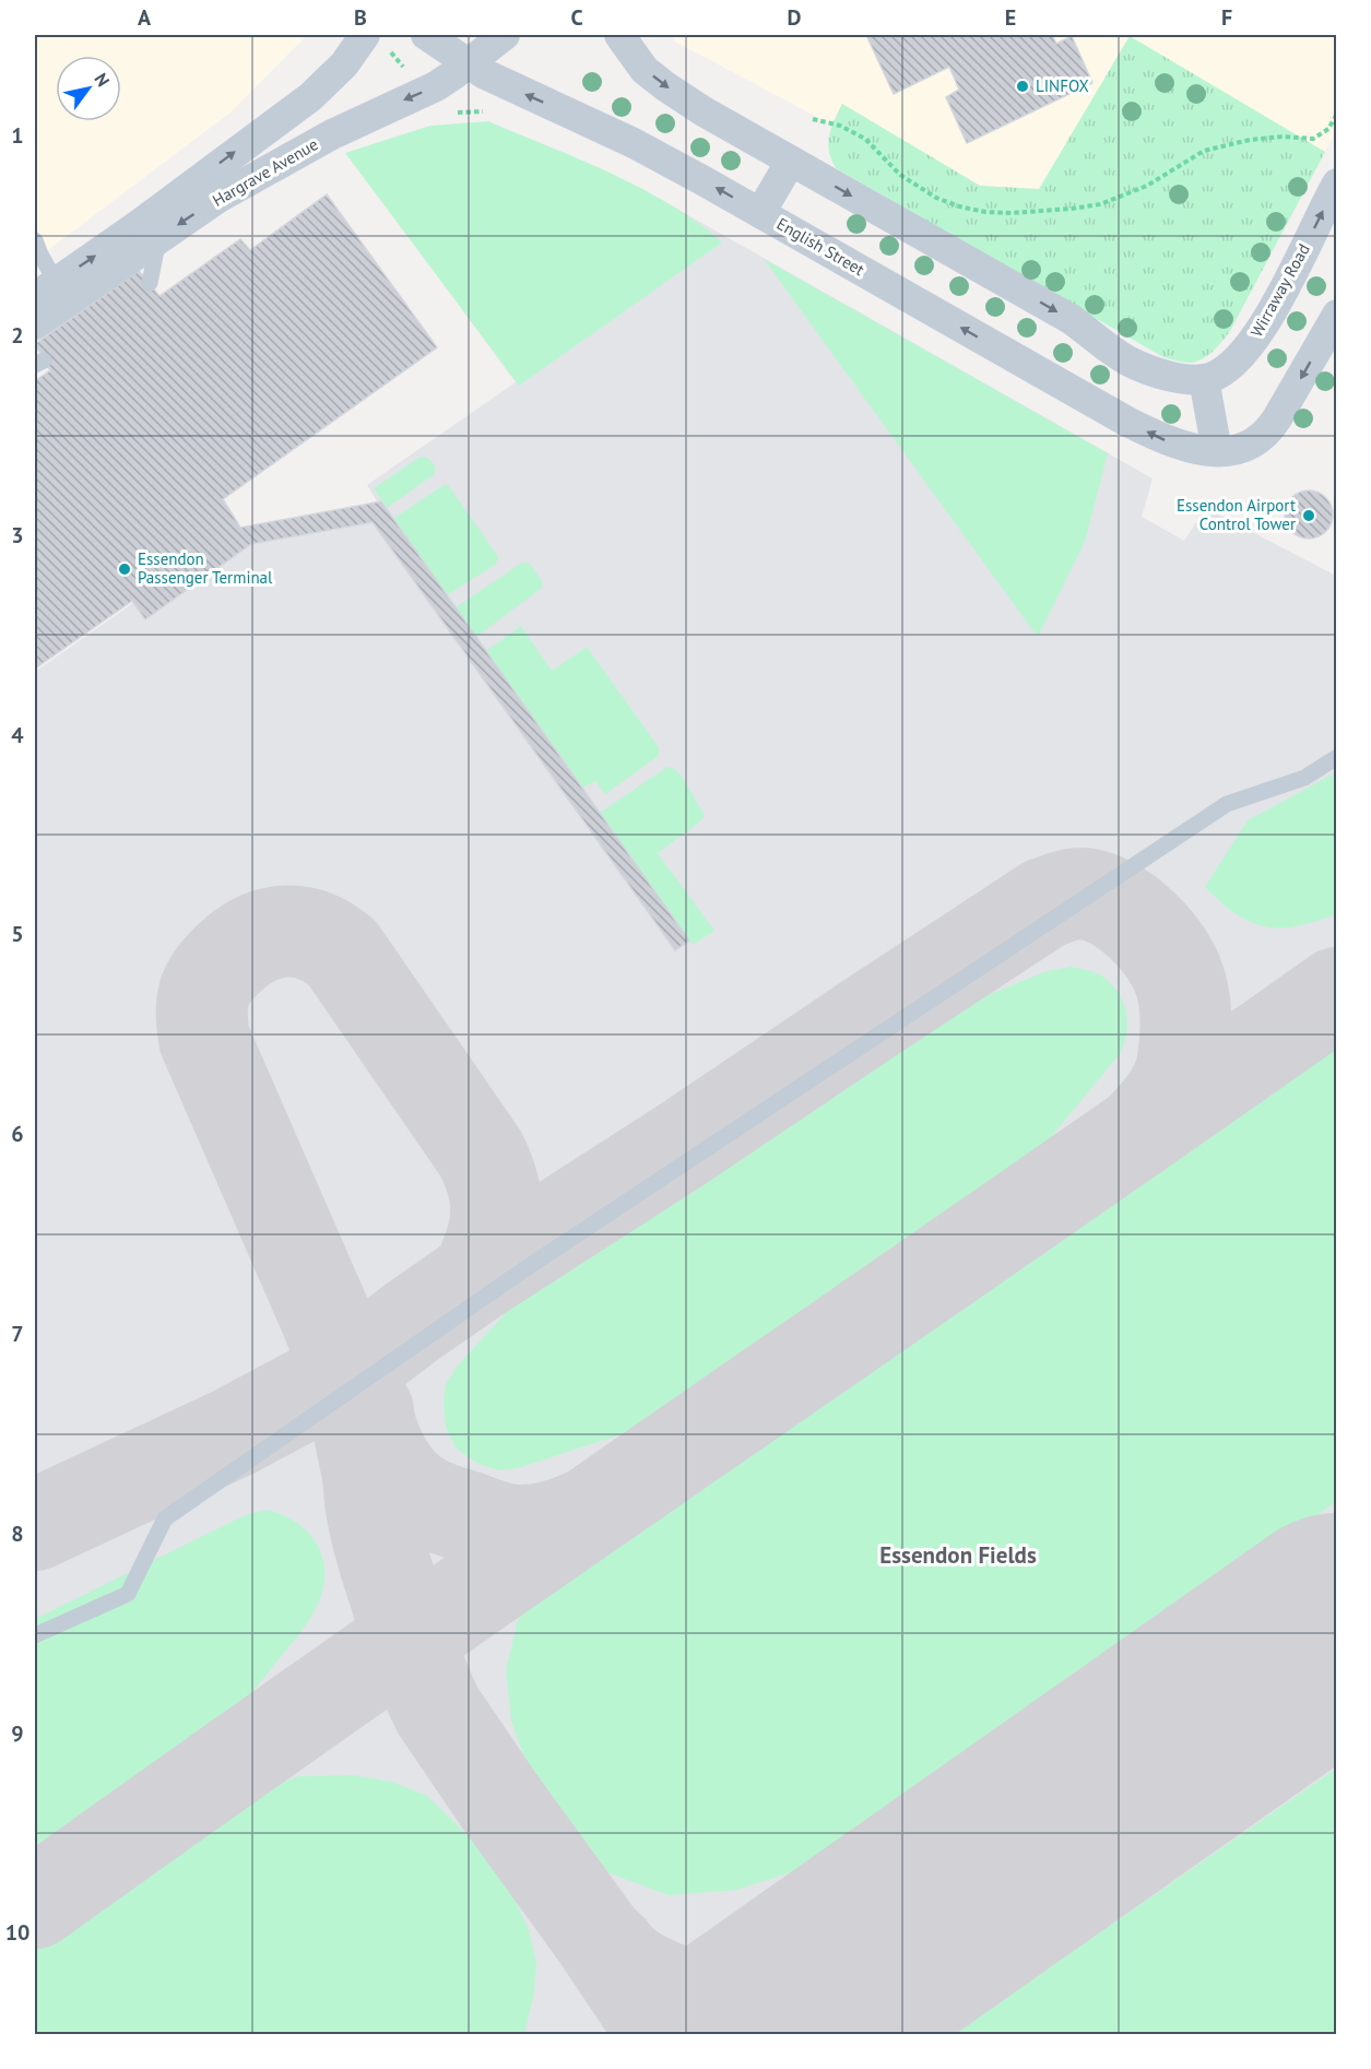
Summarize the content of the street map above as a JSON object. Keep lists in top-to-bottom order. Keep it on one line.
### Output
{"streets":{"street":["Hargrave Avenue","English Street","Wirraway Road"]},"crossings":[["Hargrave Avenue","English Street"]],"districts":["Essendon Fields"],"places":["LINFOX","Essendon Airport Control Tower","Essendon Passenger Terminal"],"north":"top right","grid":{"columns":["A","B","C","D","E","F"],"rows":["1","2","3","4","5","6","7","8","9","10"]}}
